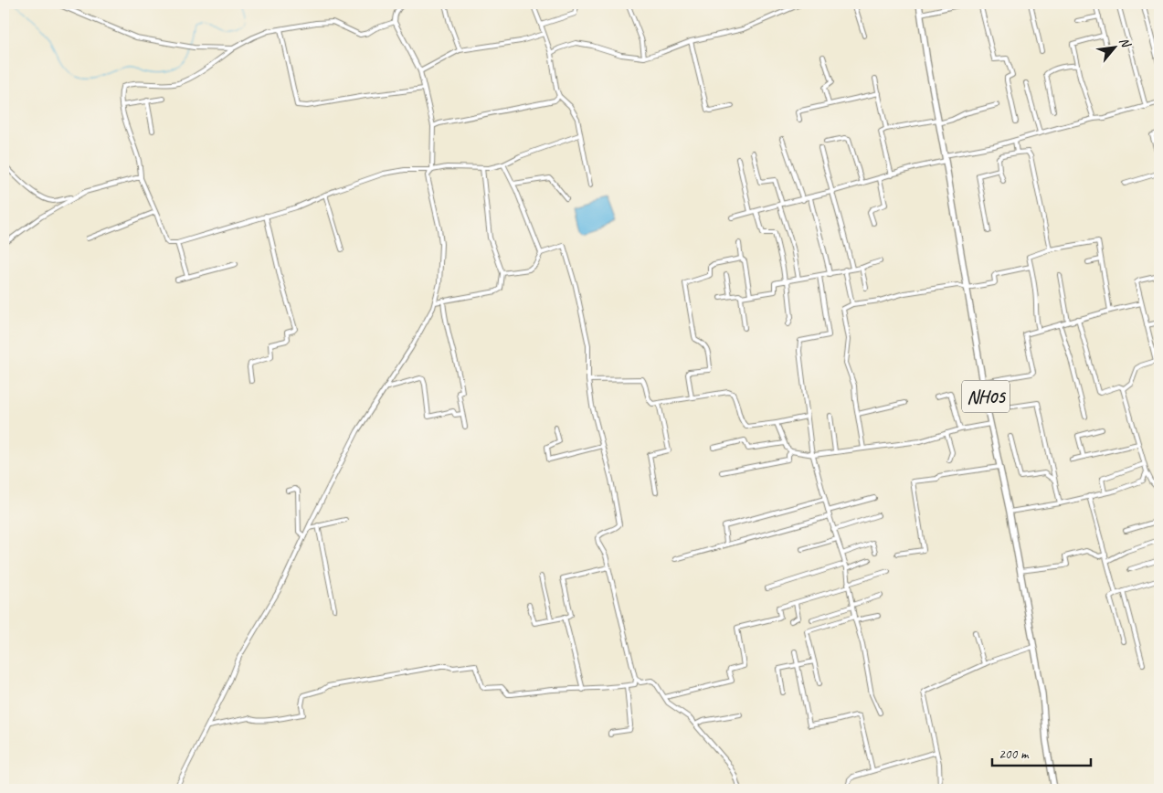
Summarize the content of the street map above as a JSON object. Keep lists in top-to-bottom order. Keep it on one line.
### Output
{"streets":{"main road":["NH05"]},"scale_bar":"200 m","north":"top right"}
